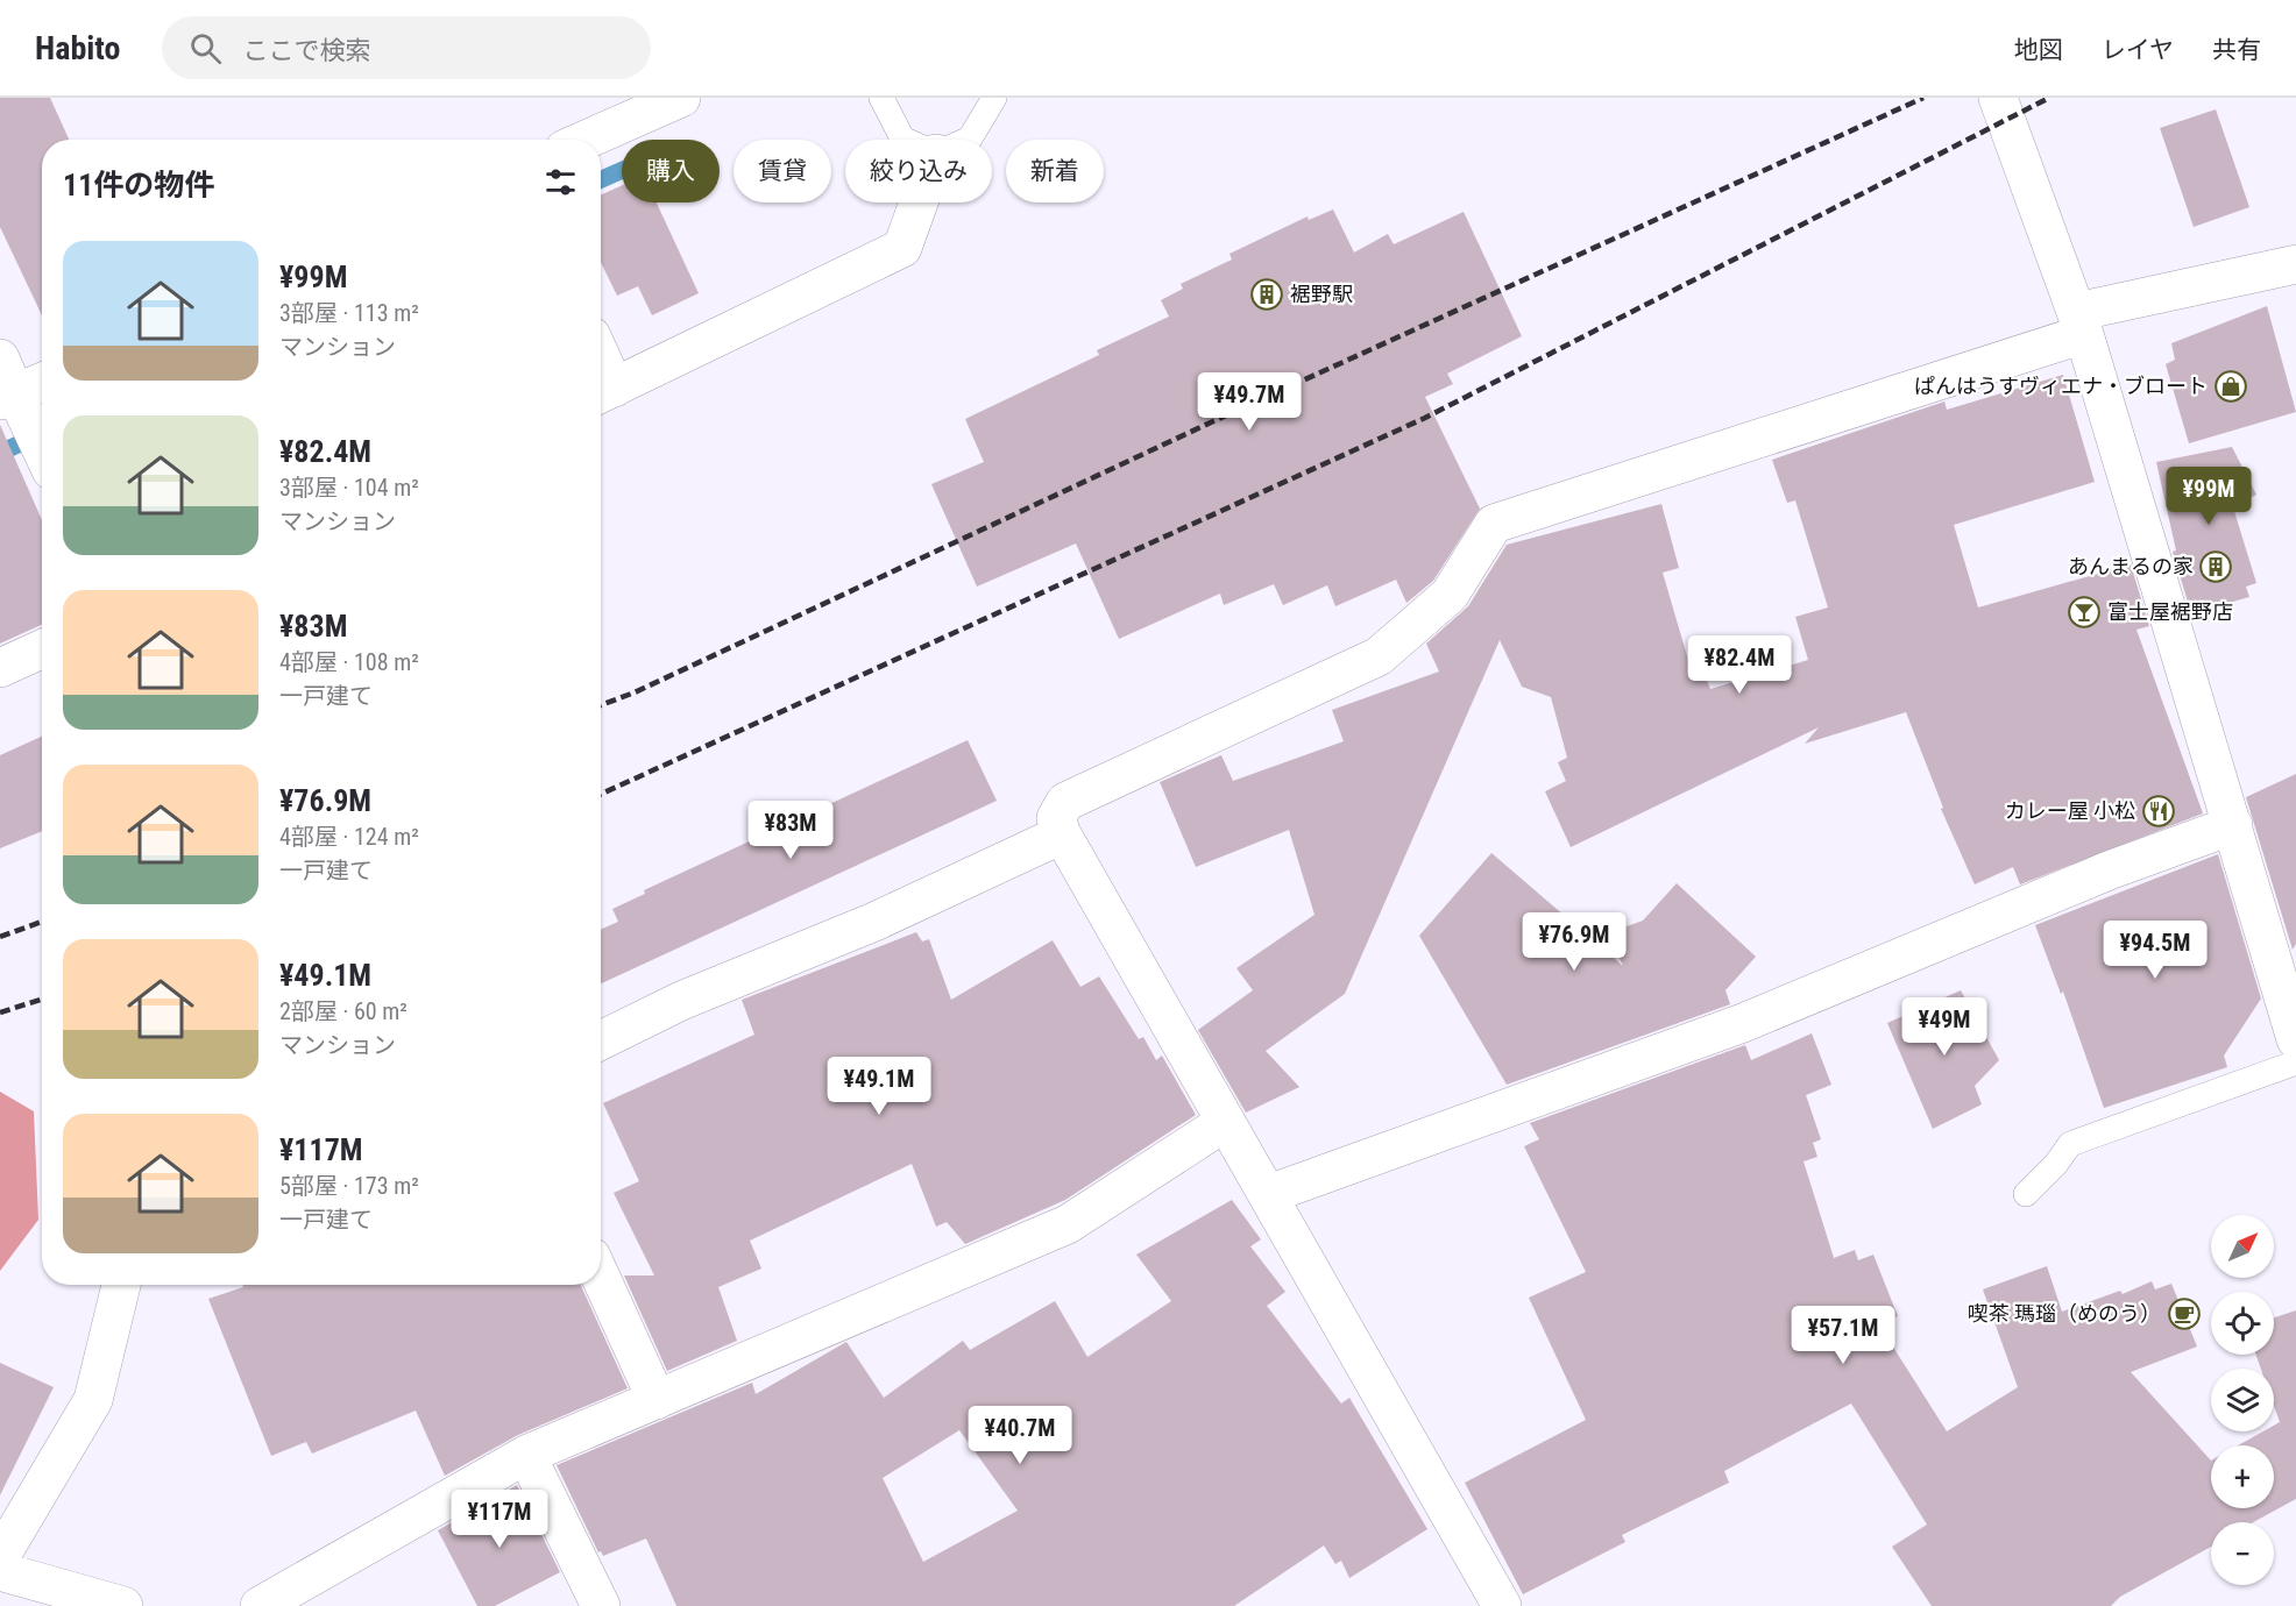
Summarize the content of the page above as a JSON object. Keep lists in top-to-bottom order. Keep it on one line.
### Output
{"places":{"building":["裾野駅","あんまるの家"],"shop":["ぱんはうすヴィエナ・ブロート"],"bar":["富士屋裾野店"],"restaurant":["カレー屋 小松"],"cafe":["喫茶 瑪瑙（めのう）"]},"north":"top right","page":{"header":"Habito","search":"ここで検索","nav":["地図","レイヤ","共有"],"chip":["購入","賃貸","絞り込み","新着"],"heading":"11件の物件","list":[{"name":"¥99M","note":"3部屋 · 113 m² · マンション"},{"name":"¥82.4M","note":"3部屋 · 104 m² · マンション"},{"name":"¥83M","note":"4部屋 · 108 m² · 一戸建て"},{"name":"¥76.9M","note":"4部屋 · 124 m² · 一戸建て"},{"name":"¥49.1M","note":"2部屋 · 60 m² · マンション"},{"name":"¥117M","note":"5部屋 · 173 m² · 一戸建て"}],"price":["¥49.7M","¥99M","¥82.4M","¥83M","¥76.9M","¥94.5M","¥49M","¥49.1M","¥57.1M","¥40.7M","¥117M"],"map_buttons":["+","−"]}}
